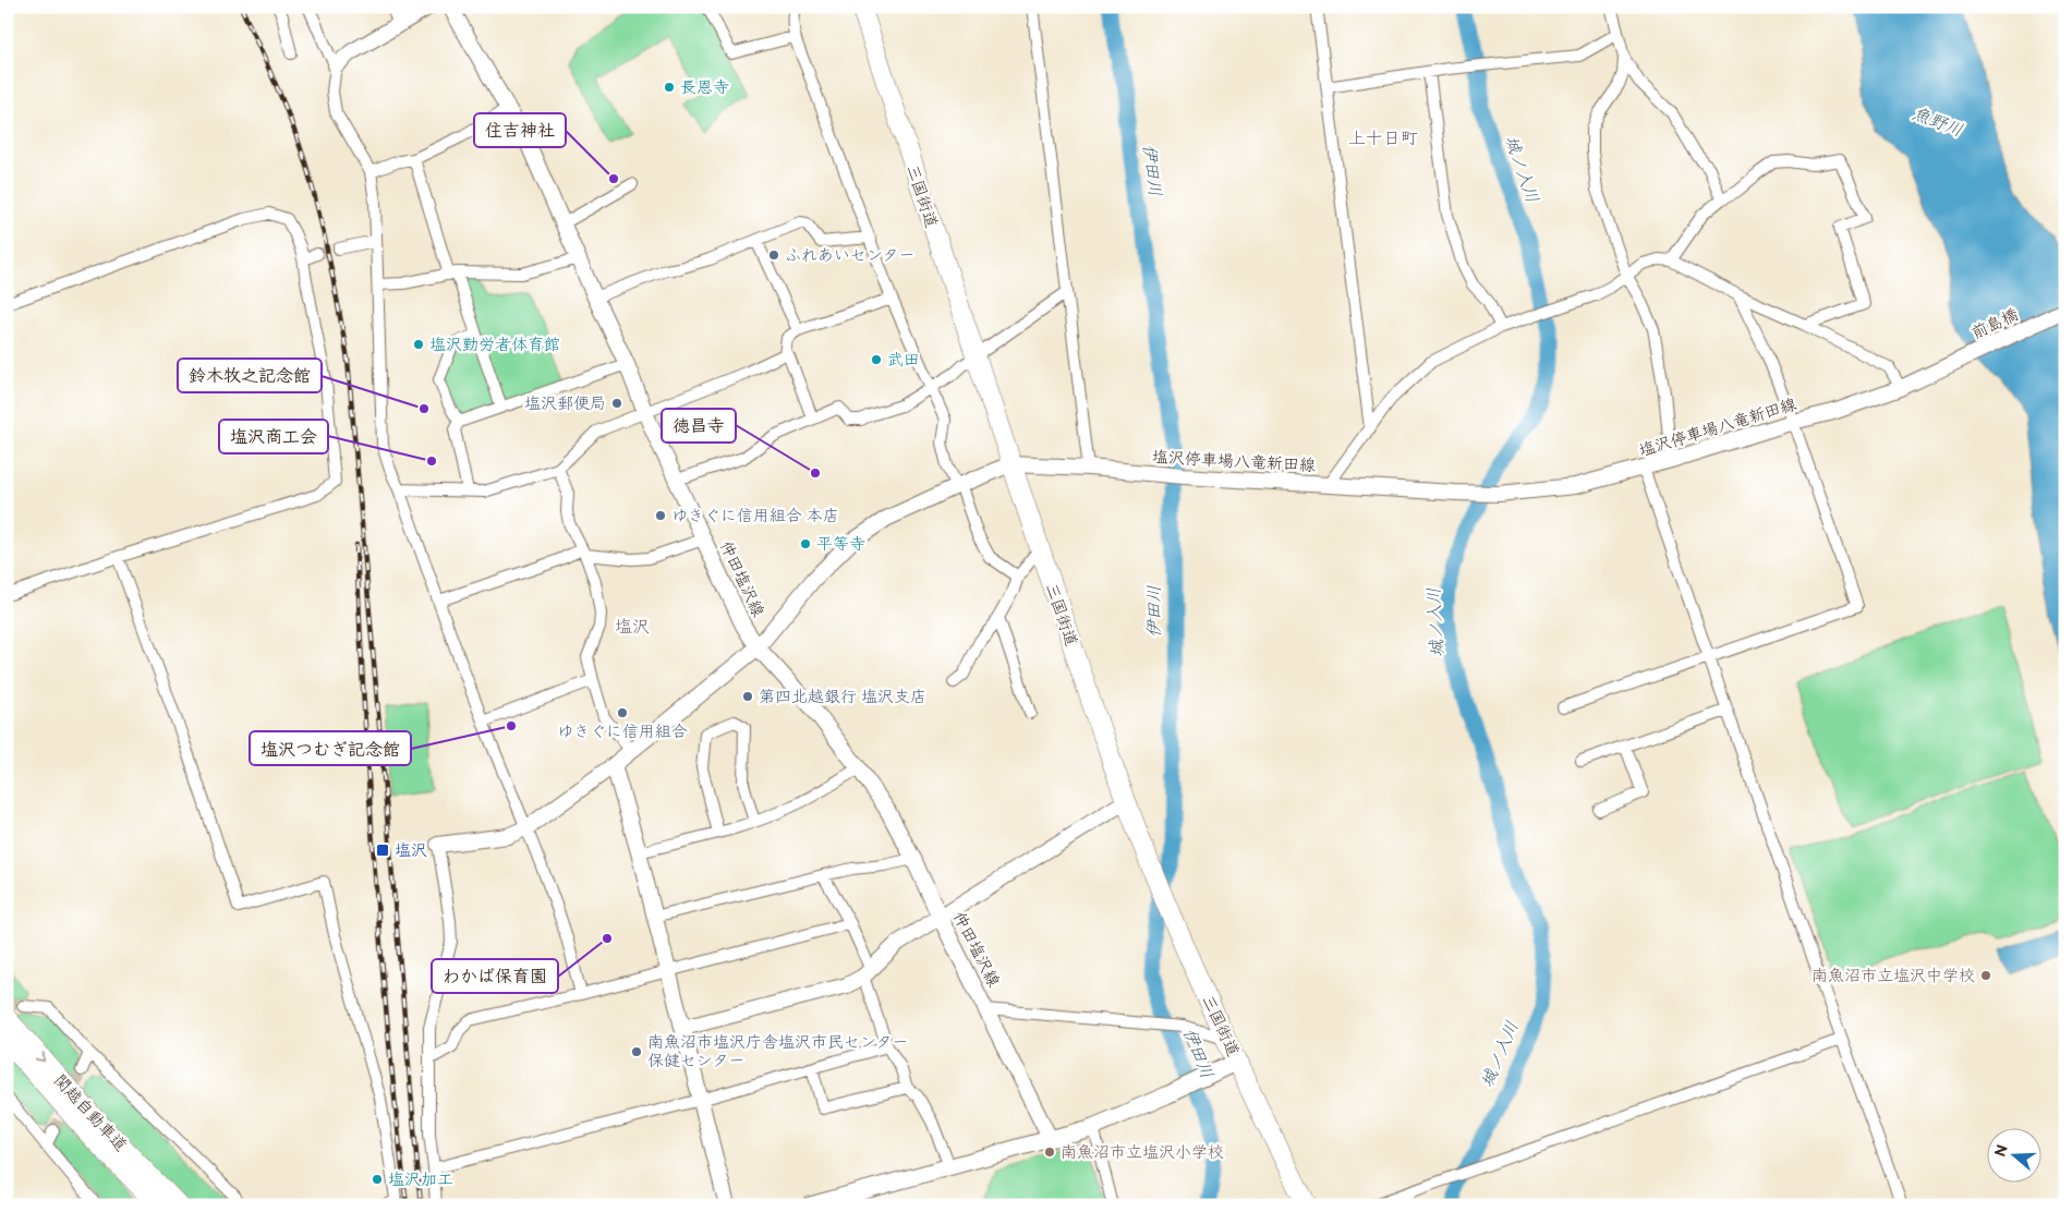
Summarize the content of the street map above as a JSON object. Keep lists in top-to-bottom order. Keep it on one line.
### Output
{"streets":{"highway":["三国街道","関越自動車道"],"main road":["前島橋","塩沢停車場八竜新田線","仲田塩沢線"]},"crossings":[["三国街道","塩沢停車場八竜新田線"],["前島橋","塩沢停車場八竜新田線"]],"districts":["上十日町","塩沢"],"water":["魚野川","城ノ入川","伊田川"],"places":{"other":["長恩寺","住吉神社","ふれあいセンター","塩沢勤労者体育館","武田","塩沢郵便局","鈴木牧之記念館","塩沢商工会","徳昌寺","ゆきぐに信用組合 本店","平等寺","第四北越銀行 塩沢支店","ゆきぐに信用組合","塩沢つむぎ記念館","わかば保育園","南魚沼市立塩沢中学校","南魚沼市塩沢庁舎塩沢市民センター 保健センター","南魚沼市立塩沢小学校","塩沢加工"],"transit":["塩沢"]},"north":"left"}
